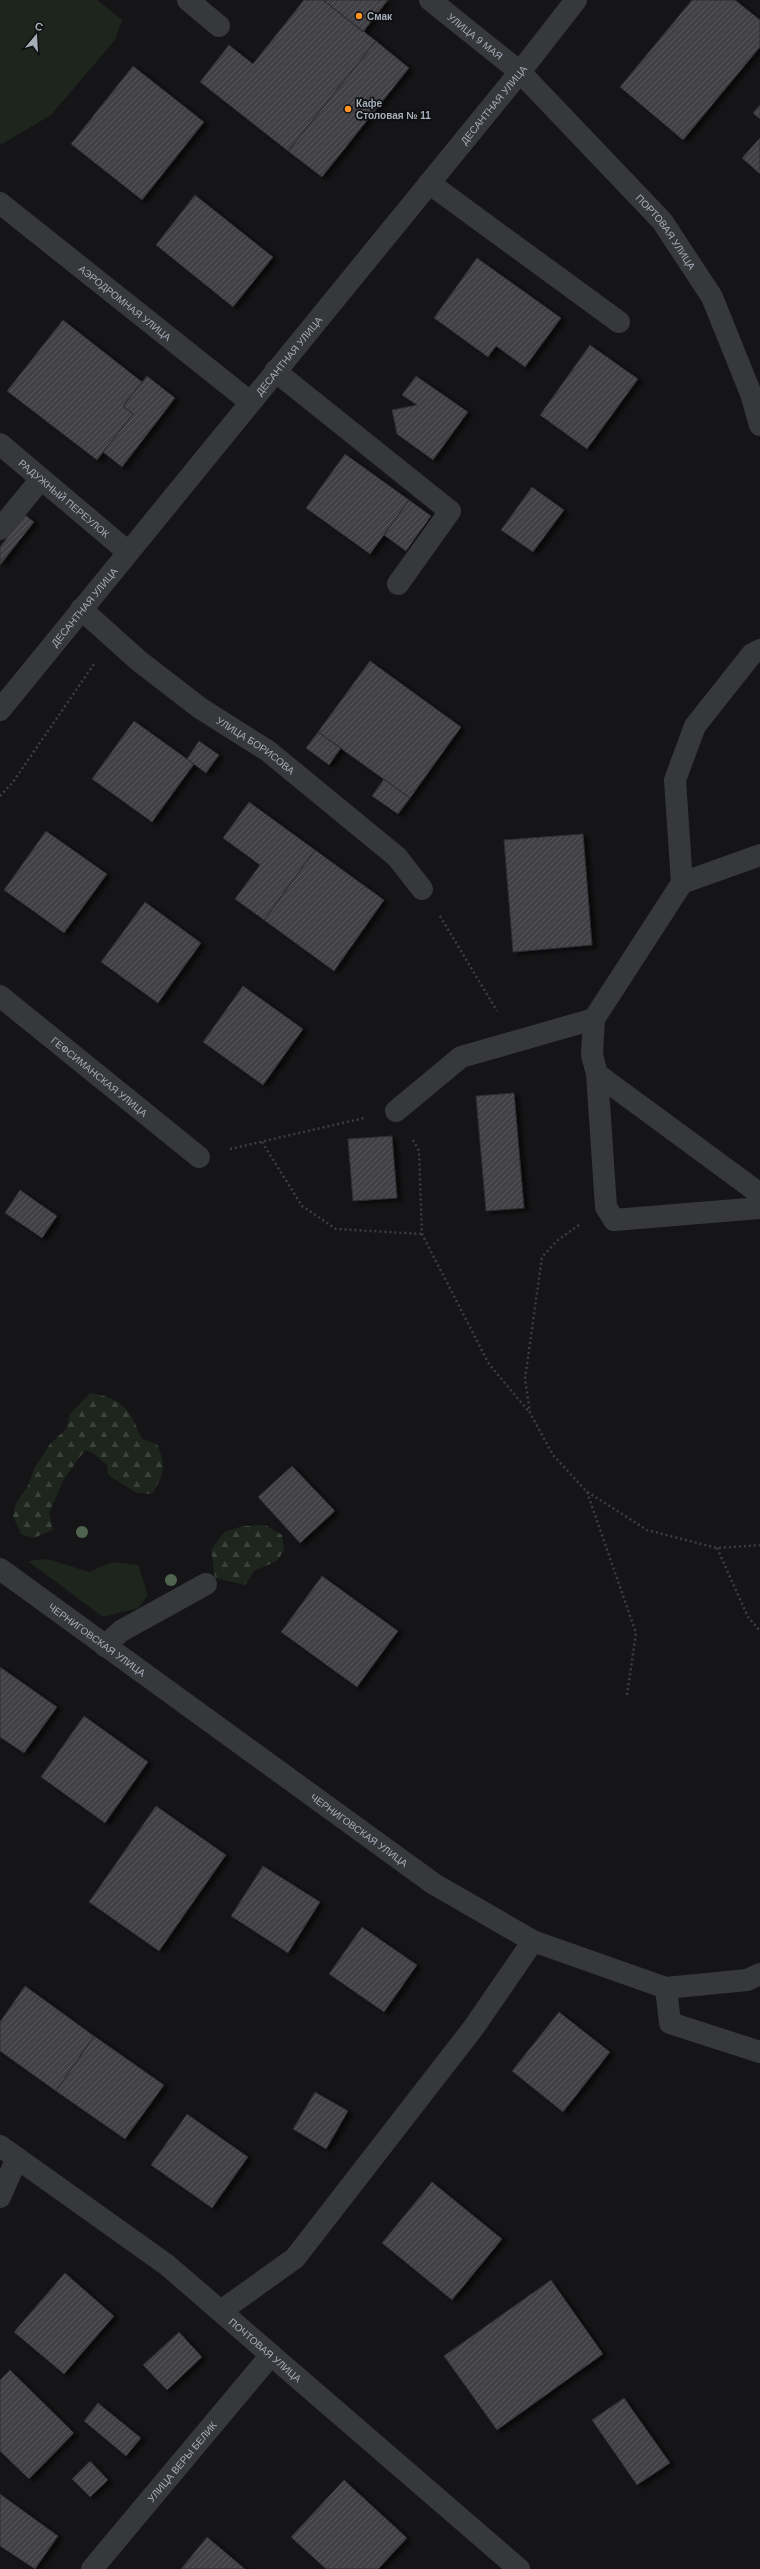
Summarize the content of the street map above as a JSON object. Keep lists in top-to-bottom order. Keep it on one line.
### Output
{"streets":{"street":["УЛИЦА 9 МАЯ","ДЕСАНТНАЯ УЛИЦА","ПОРТОВАЯ УЛИЦА","АЭРОДРОМНАЯ УЛИЦА","РАДУЖНЫЙ ПЕРЕУЛОК","УЛИЦА БОРИСОВА","ГЕФСИМАНСКАЯ УЛИЦА","ЧЕРНИГОВСКАЯ УЛИЦА","ПОЧТОВАЯ УЛИЦА","УЛИЦА ВЕРЫ БЕЛИК"]},"crossings":[["УЛИЦА 9 МАЯ","ДЕСАНТНАЯ УЛИЦА"],["УЛИЦА 9 МАЯ","ПОРТОВАЯ УЛИЦА"],["ДЕСАНТНАЯ УЛИЦА","ПОРТОВАЯ УЛИЦА"],["ДЕСАНТНАЯ УЛИЦА","АЭРОДРОМНАЯ УЛИЦА"],["ДЕСАНТНАЯ УЛИЦА","РАДУЖНЫЙ ПЕРЕУЛОК"],["ДЕСАНТНАЯ УЛИЦА","УЛИЦА БОРИСОВА"],["ПОЧТОВАЯ УЛИЦА","УЛИЦА ВЕРЫ БЕЛИК"]],"places":["Смак","Кафе Столовая № 11"],"north":"top"}
